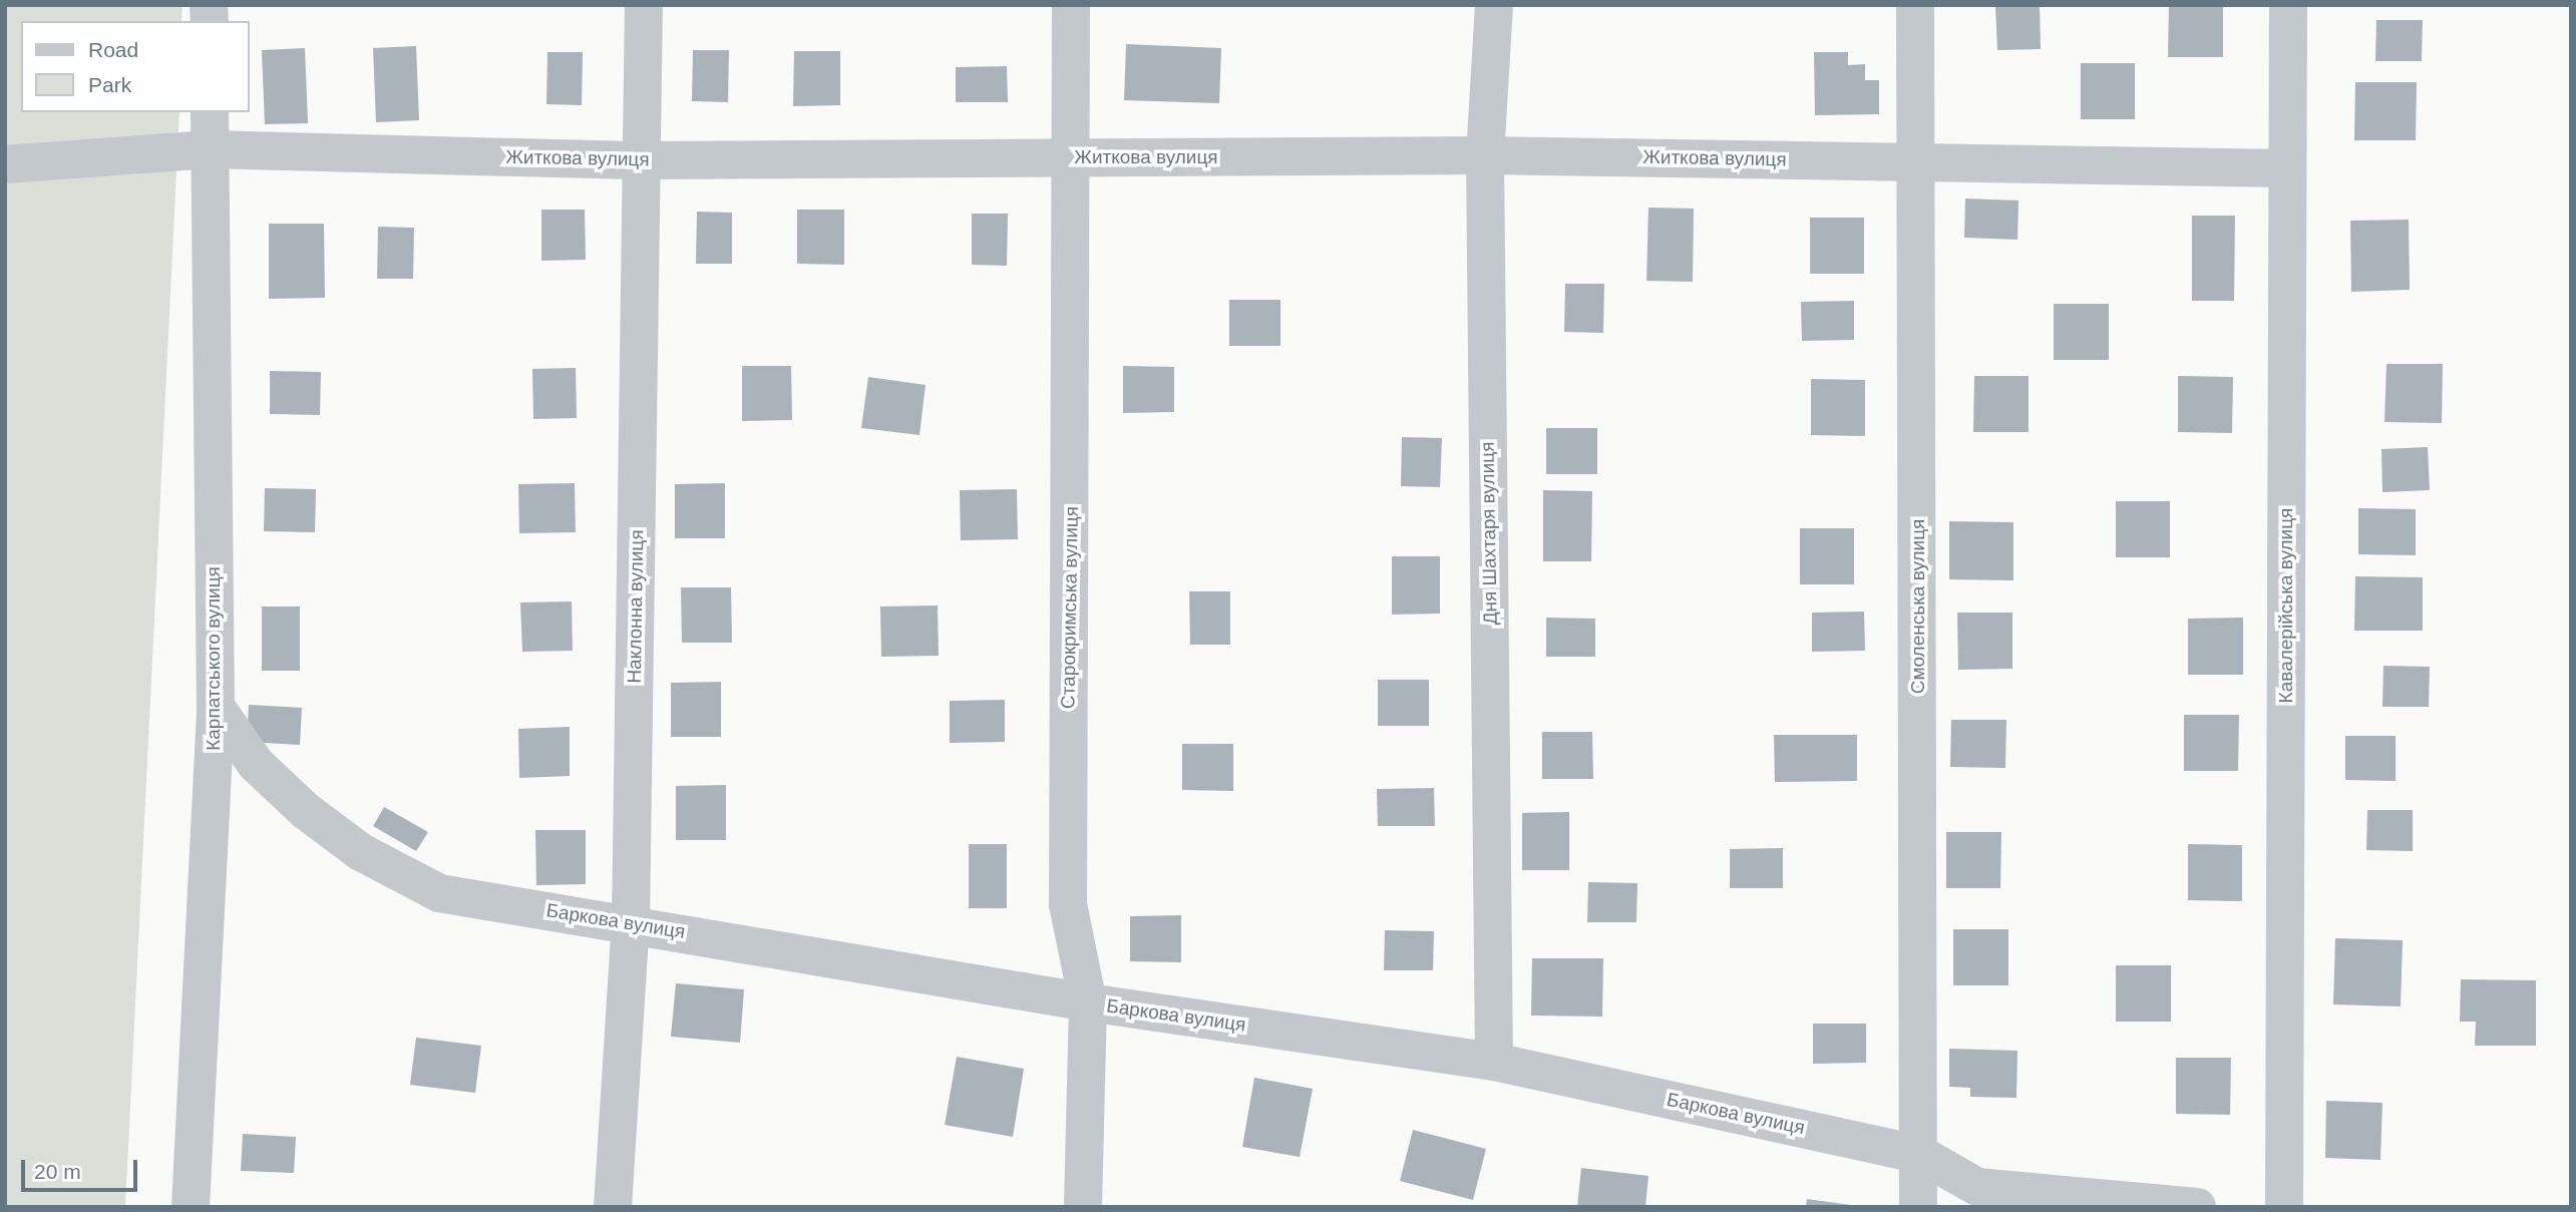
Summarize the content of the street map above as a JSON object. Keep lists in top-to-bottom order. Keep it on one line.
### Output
{"streets":{"street":["Житкова вулиця","Дня Шахтаря вулиця","Кавалерійська вулиця","Наклонна вулиця","Смоленська вулиця","Старокримська вулиця","Карпатського вулиця","Баркова вулиця"]},"crossings":[["Житкова вулиця","Дня Шахтаря вулиця"],["Житкова вулиця","Кавалерійська вулиця"],["Житкова вулиця","Наклонна вулиця"],["Житкова вулиця","Смоленська вулиця"],["Житкова вулиця","Старокримська вулиця"],["Житкова вулиця","Карпатського вулиця"],["Дня Шахтаря вулиця","Баркова вулиця"],["Наклонна вулиця","Баркова вулиця"],["Смоленська вулиця","Баркова вулиця"],["Старокримська вулиця","Баркова вулиця"],["Карпатського вулиця","Баркова вулиця"]],"legend":["Road","Park"],"scale_bar":"20 m"}
